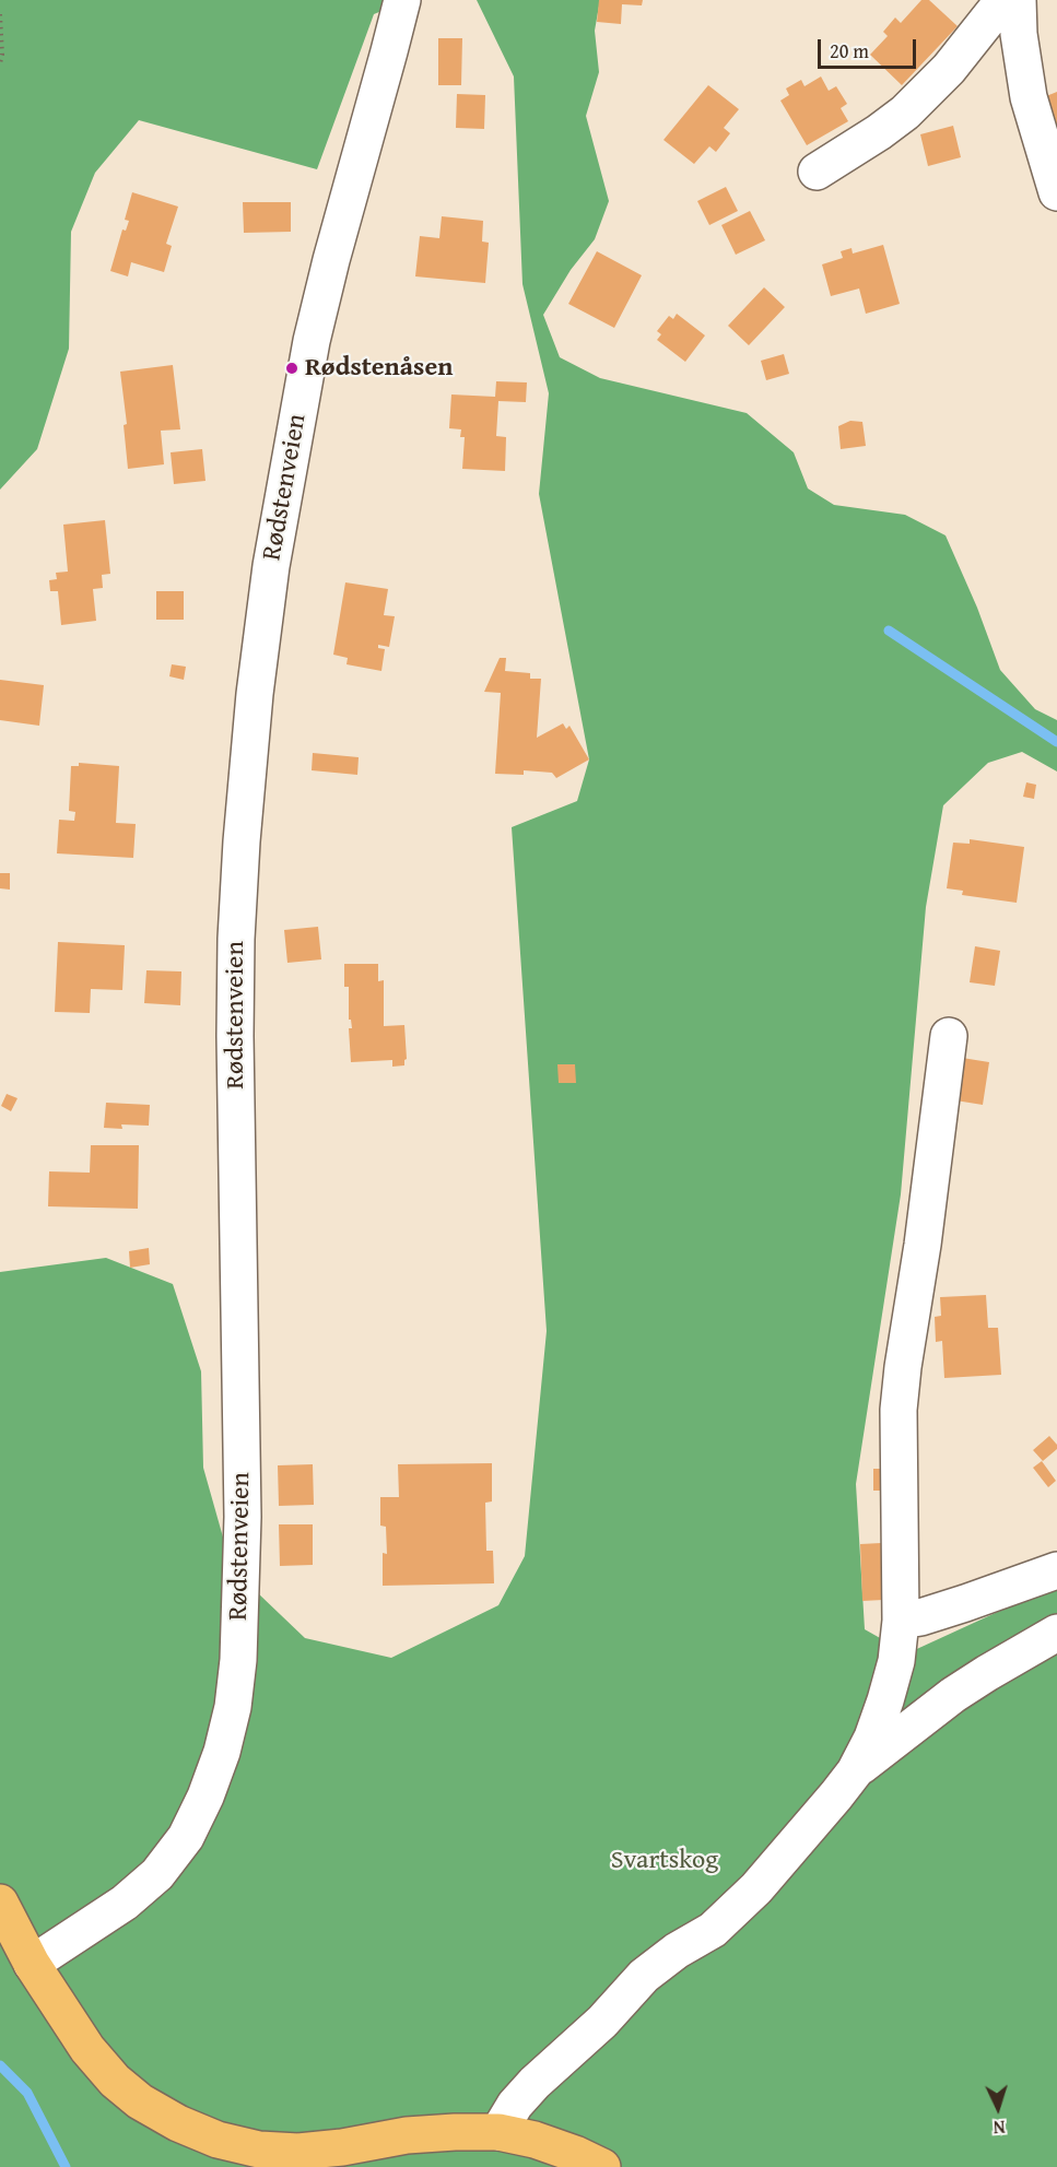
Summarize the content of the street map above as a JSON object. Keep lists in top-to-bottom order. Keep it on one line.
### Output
{"streets":{"street":["Rødstenveien"]},"parks":["Svartskog"],"places":["Rødstenåsen"],"scale_bar":"20 m","north":"bottom"}
